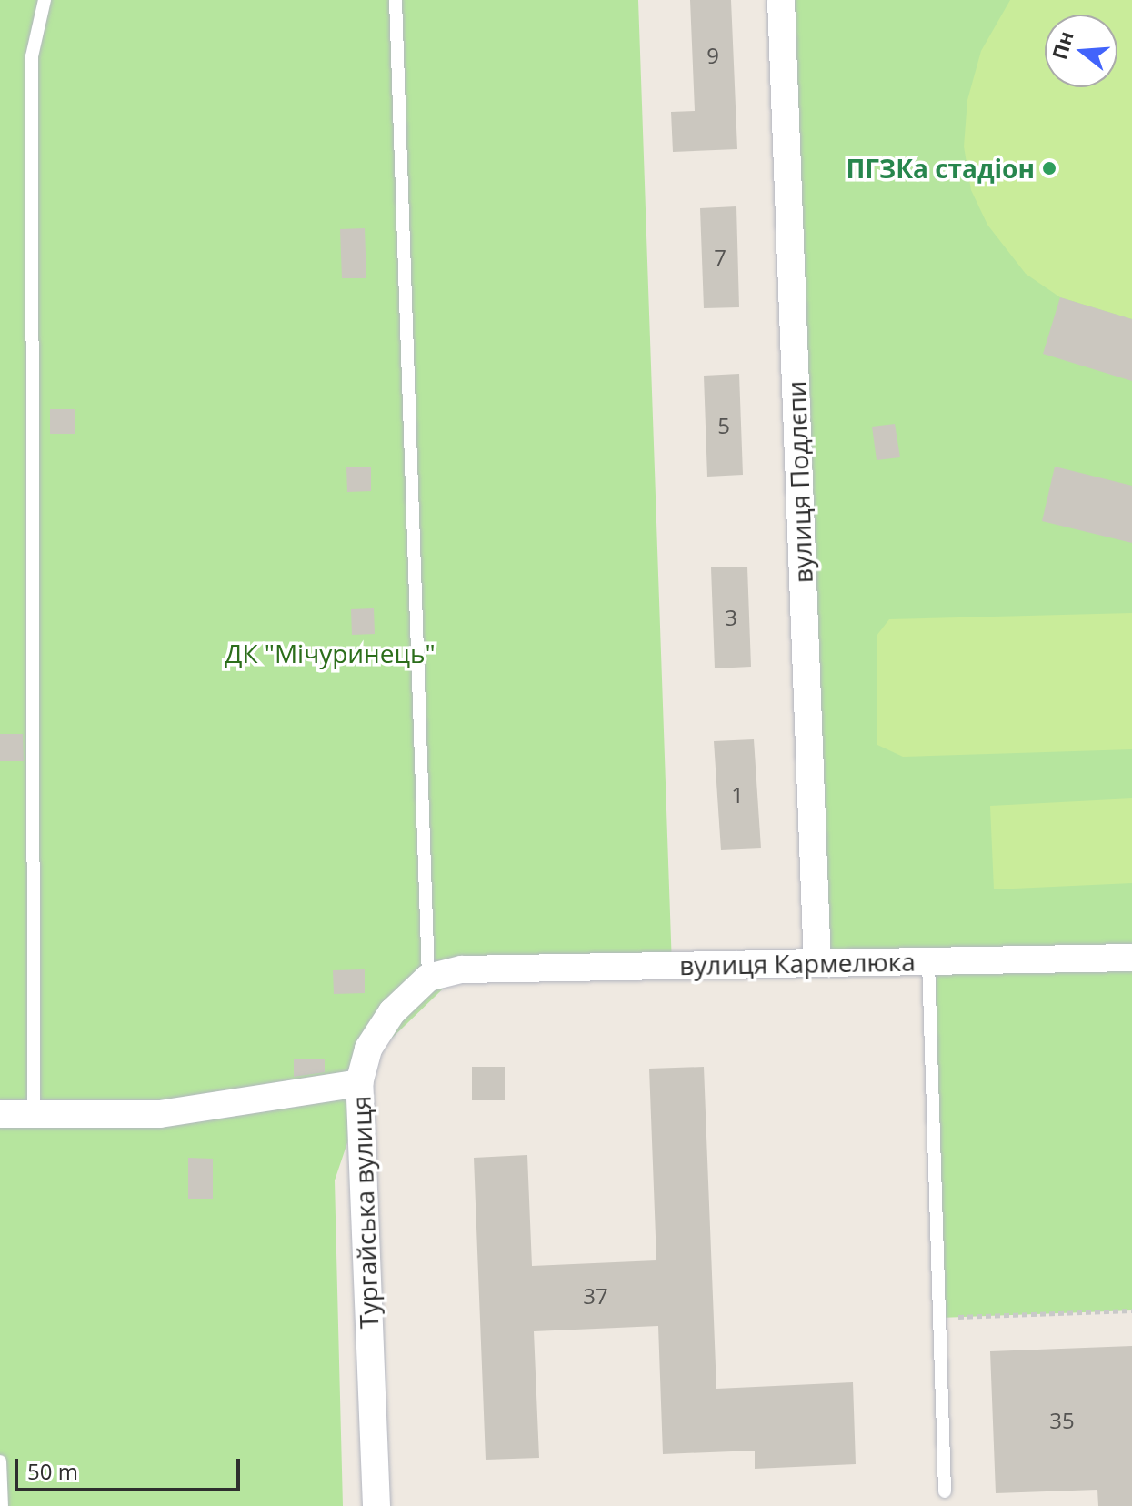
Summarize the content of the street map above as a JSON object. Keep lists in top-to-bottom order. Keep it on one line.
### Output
{"streets":{"street":["вулиця Подлєпи","вулиця Кармелюка","Тургайська вулиця"]},"crossings":[["вулиця Подлєпи","вулиця Кармелюка"],["вулиця Кармелюка","Тургайська вулиця"]],"parks":["ДК \"Мічуринець\""],"places":["ПГЗКа стадіон"],"house_numbers":["9","7","5","3","1","37","35"],"scale_bar":"50 m","north":"left"}
